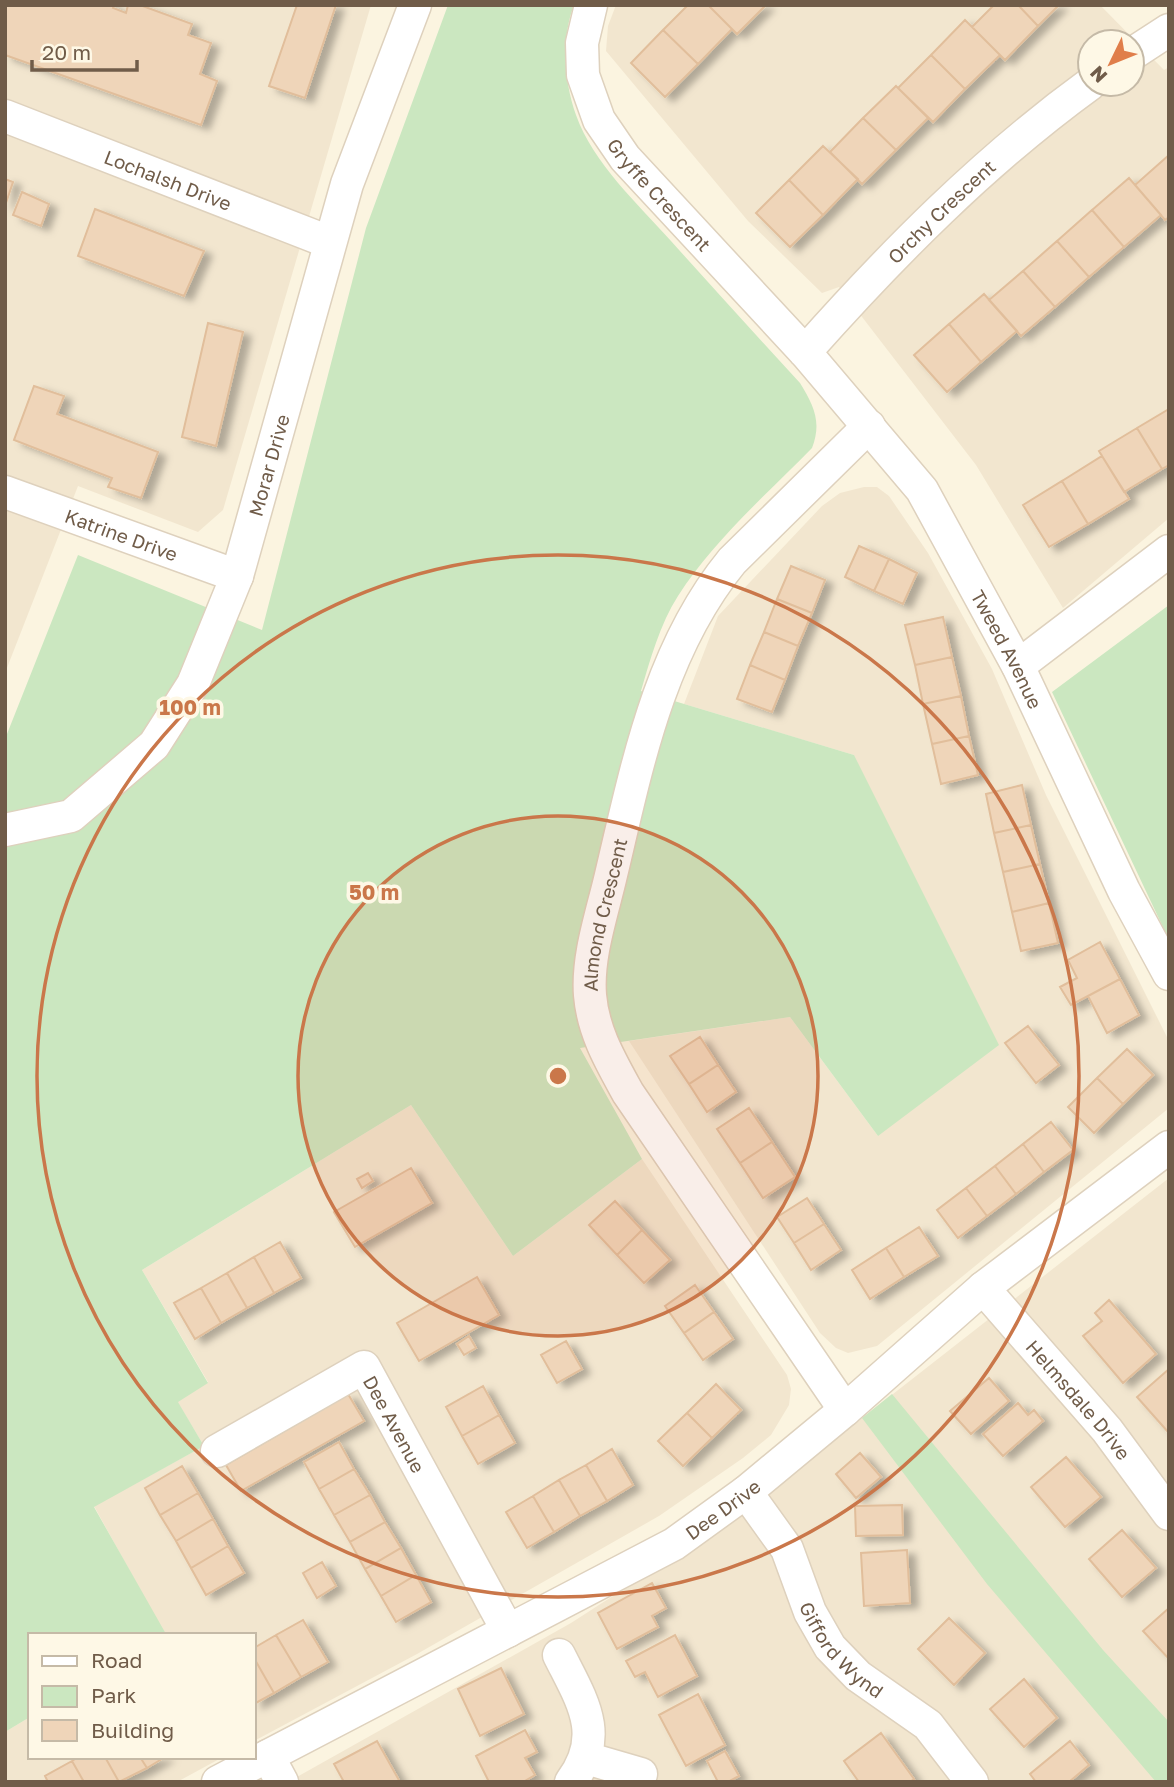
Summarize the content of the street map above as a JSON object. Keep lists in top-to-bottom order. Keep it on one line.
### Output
{"streets":{"street":["Lochalsh Drive","Gryffe Crescent","Orchy Crescent","Morar Drive","Katrine Drive","Tweed Avenue","Almond Crescent","Helmsdale Drive","Dee Avenue","Dee Drive","Gifford Wynd"]},"crossings":[["Lochalsh Drive","Morar Drive"],["Gryffe Crescent","Orchy Crescent"],["Gryffe Crescent","Tweed Avenue"],["Orchy Crescent","Tweed Avenue"],["Morar Drive","Katrine Drive"],["Tweed Avenue","Almond Crescent"],["Almond Crescent","Dee Drive"],["Helmsdale Drive","Dee Drive"],["Dee Avenue","Dee Drive"],["Dee Drive","Gifford Wynd"]],"legend":["Road","Park","Building"],"scale_bar":"20 m","north":"bottom left","rings":["100 m","50 m"]}
